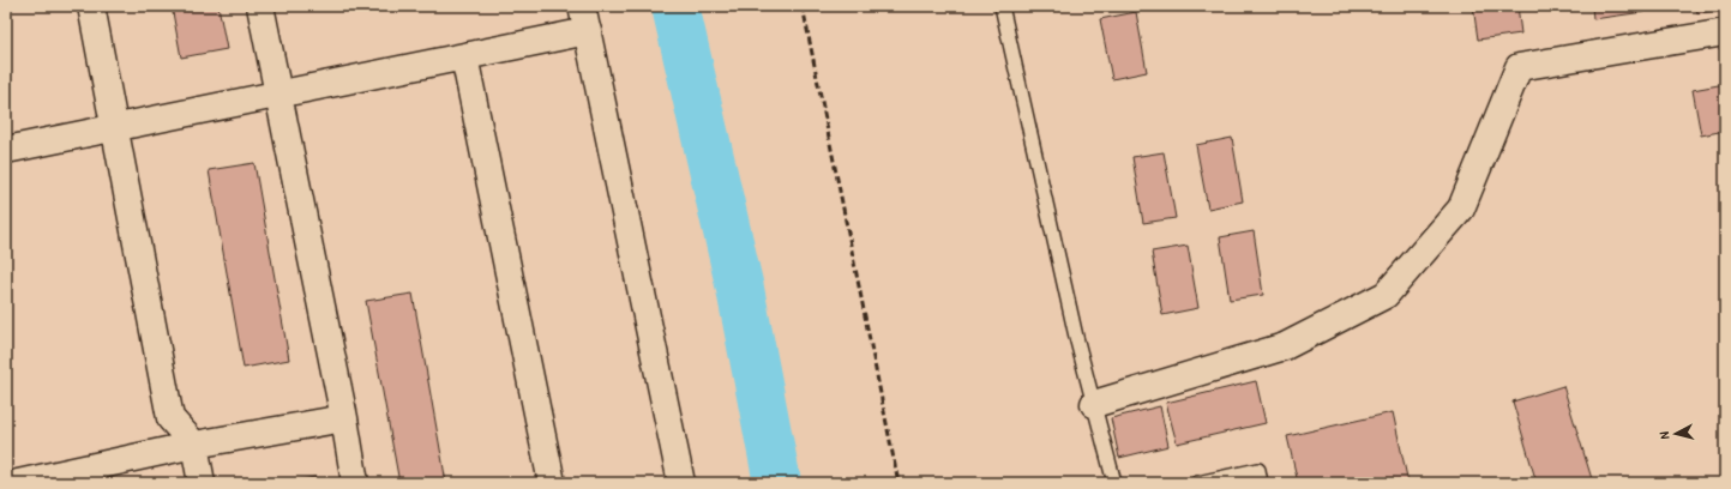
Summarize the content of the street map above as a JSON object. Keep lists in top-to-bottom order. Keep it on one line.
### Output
{"north":"left"}
